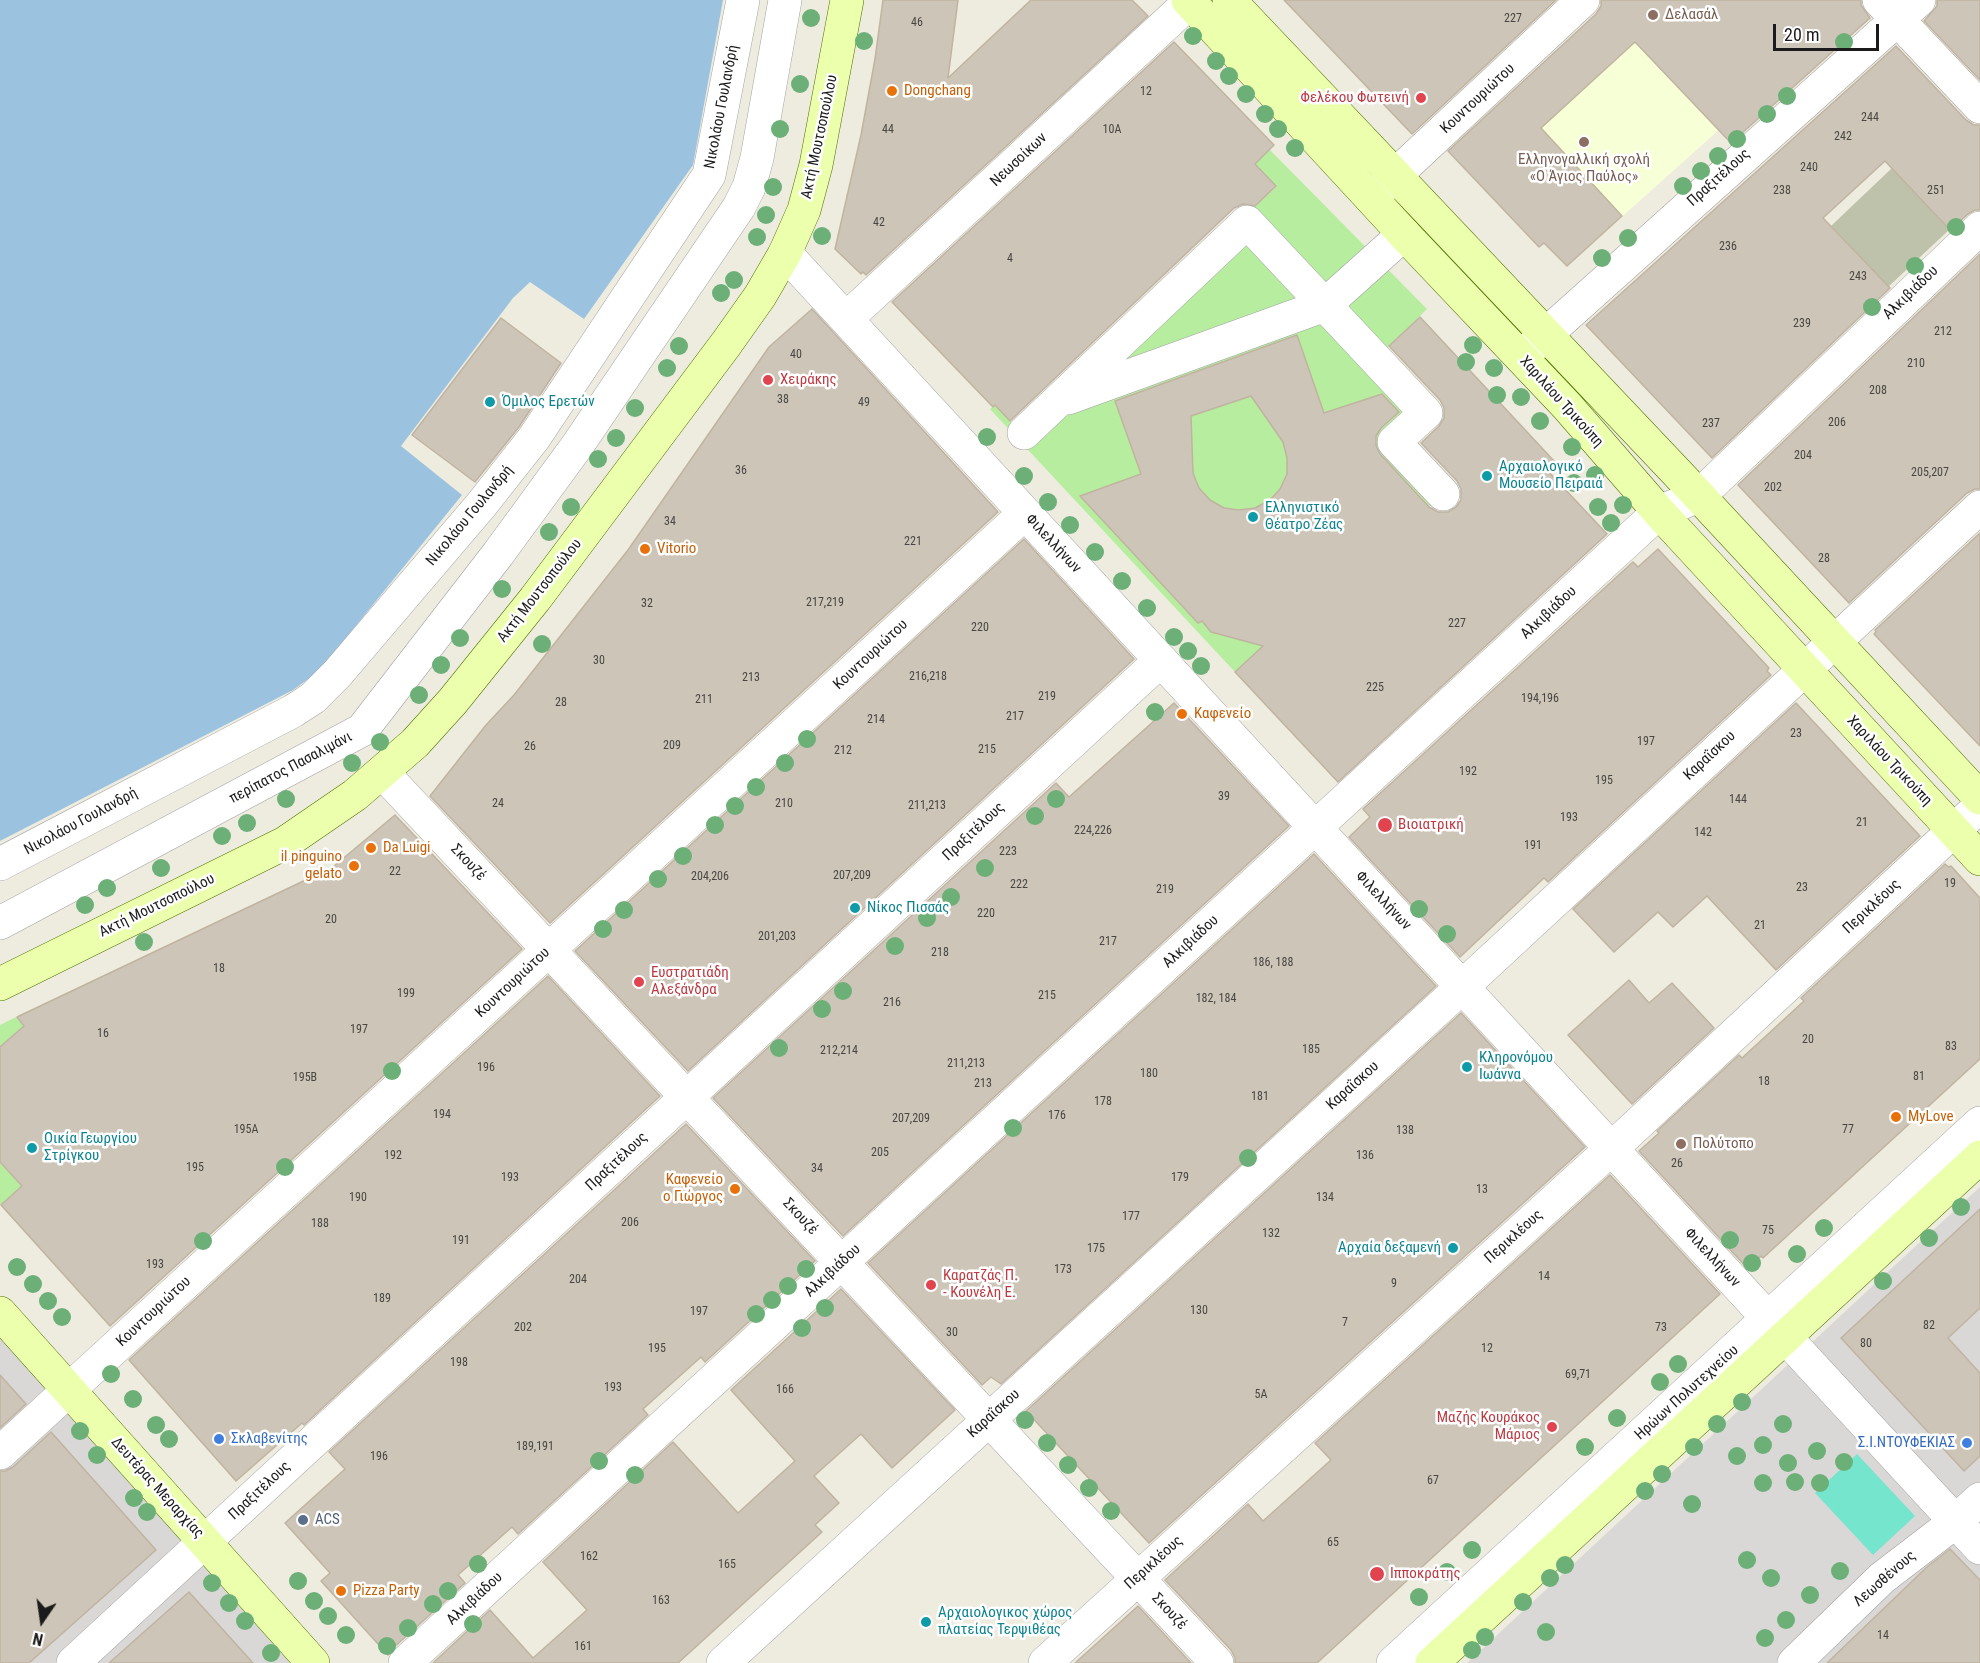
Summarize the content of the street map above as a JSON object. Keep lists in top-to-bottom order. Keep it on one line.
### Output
{"streets":{"main road":["Ακτή Μουτσοπούλου","Χαριλάου Τρικούπη","Ηρώων Πολυτεχνείου","Δευτέρας Μεραρχίας"],"street":["Κουντουριώτου","Νικολάου Γουλανδρή","Νεωσοίκων","Πραξιτέλους","Αλκιβιάδου","Φιλελλήνων","Καραΐσκου","περίπατος Πασαλιμάνι","Σκουζέ","Περικλέους","Λεωσθένους"]},"crossings":[["Κουντουριώτου","Χαριλάου Τρικούπη"],["Κουντουριώτου","Φιλελλήνων"],["Κουντουριώτου","Σκουζέ"],["Κουντουριώτου","Δευτέρας Μεραρχίας"],["Ακτή Μουτσοπούλου","Φιλελλήνων"],["Ακτή Μουτσοπούλου","Σκουζέ"],["Νεωσοίκων","Χαριλάου Τρικούπη"],["Νεωσοίκων","Φιλελλήνων"],["Πραξιτέλους","Χαριλάου Τρικούπη"],["Πραξιτέλους","Φιλελλήνων"],["Πραξιτέλους","Σκουζέ"],["Πραξιτέλους","Δευτέρας Μεραρχίας"],["Αλκιβιάδου","Χαριλάου Τρικούπη"],["Αλκιβιάδου","Φιλελλήνων"],["Αλκιβιάδου","Σκουζέ"],["Χαριλάου Τρικούπη","Καραΐσκου"],["Χαριλάου Τρικούπη","Περικλέους"],["Φιλελλήνων","Καραΐσκου"],["Φιλελλήνων","Περικλέους"],["Φιλελλήνων","Ηρώων Πολυτεχνείου"],["Φιλελλήνων","Λεωσθένους"],["Καραΐσκου","Σκουζέ"],["Σκουζέ","Περικλέους"]],"places":["Δελασάλ","Dongchang","Φελέκου Φωτεινή","Ελληνογαλλική σχολή «Ο Άγιος Παύλος»","Χειράκης","Όμιλος Ερετών","Αρχαιολογικό Μουσείο Πειραιά","Ελληνιστικό Θέατρο Ζέας","Vitorio","Καφενείο","Βιοιατρική","Da Luigi","il pinguino gelato","Νίκος Πισσάς","Ευστρατιάδη Αλεξάνδρα","Κληρονόμου Ιωάννα","MyLove","Πολύτοπο","Οικία Γεωργίου Στρίγκου","Καφενείο ο Γιώργος","Αρχαία δεξαμενή","Καρατζάς Π. - Κουνέλη Ε.","Μαζής Κουράκος Μάριος","Σκλαβενίτης","Σ.Ι.ΝΤΟΥΦΕΚΙΑΣ","ACS","Ιπποκράτης","Pizza Party","Αρχαιολογικος χώρος πλατείας Τερψιθέας"],"house_numbers":["227","46","12","244","44","10Α","242","240","238","251","42","236","4","243","239","212","40","210","208","38","49","206","237","204","36","205,207","202","34","221","28","217,219","32","227","220","30","216,218","213","225","219","194,196","211","28","217","214","23","197","209","26","215","212","192","195","39","144","24","210","211,213","193","21","224,226","142","191","223","22","207,209","204,206","19","222","23","219","220","20","21","201,203","217","218","186, 188","18","199","215","182, 184","216","197","16","20","83","185","212,214","211,213","196","180","81","195B","18","213","181","178","194","176","207,209","195A","77","138","205","192","136","26","195","34","193","179","13","190","134","177","206","188","75","132","191","175","193","173","14","204","9","189","130","197","7","82","202","73","30","80","195","12","198","69,71","193","166","5Α","189,191","196","67","65","162","165","163","14","161"],"scale_bar":"20 m","north":"bottom"}
